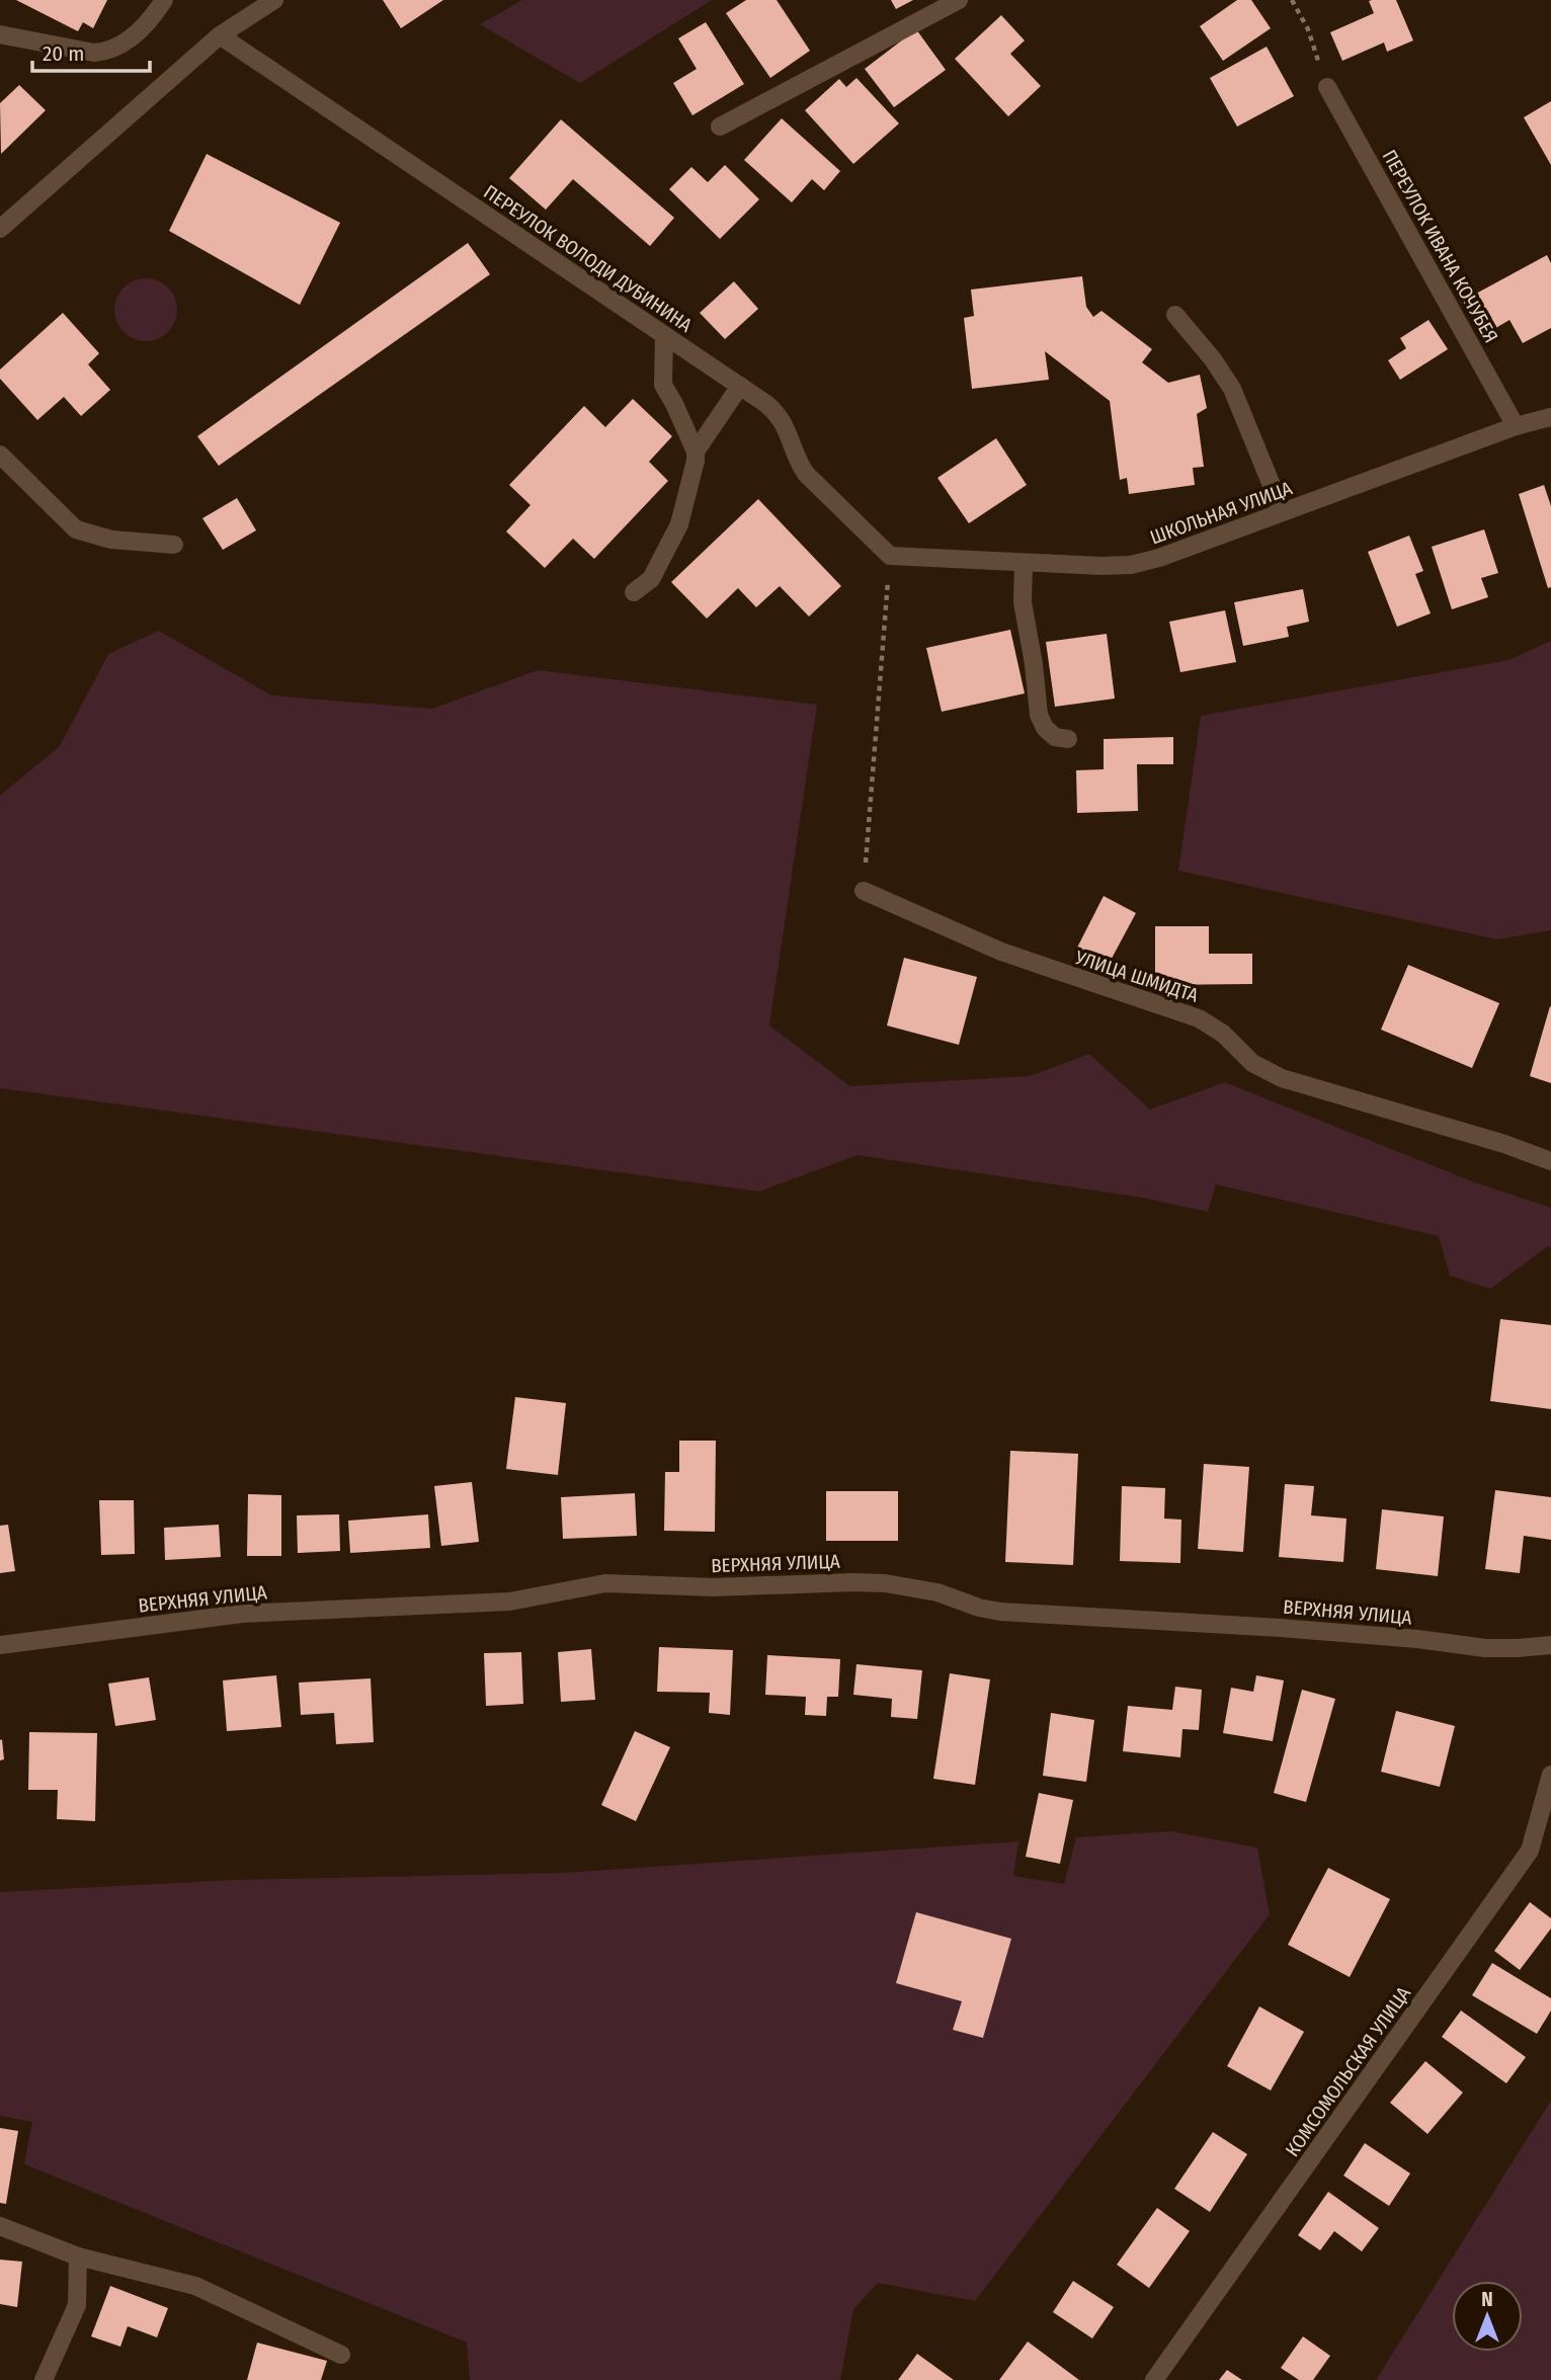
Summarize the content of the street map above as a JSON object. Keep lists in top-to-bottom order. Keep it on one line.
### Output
{"streets":{"street":["ПЕРЕУЛОК ИВАНА КОЧУБЕЯ","ПЕРЕУЛОК ВОЛОДИ ДУБИНИНА","ШКОЛЬНАЯ УЛИЦА","УЛИЦА ШМИДТА","ВЕРХНЯЯ УЛИЦА","КОМСОМОЛЬСКАЯ УЛИЦА"]},"crossings":[["ПЕРЕУЛОК ИВАНА КОЧУБЕЯ","ШКОЛЬНАЯ УЛИЦА"],["ПЕРЕУЛОК ВОЛОДИ ДУБИНИНА","ШКОЛЬНАЯ УЛИЦА"]],"scale_bar":"20 m","north":"top"}
